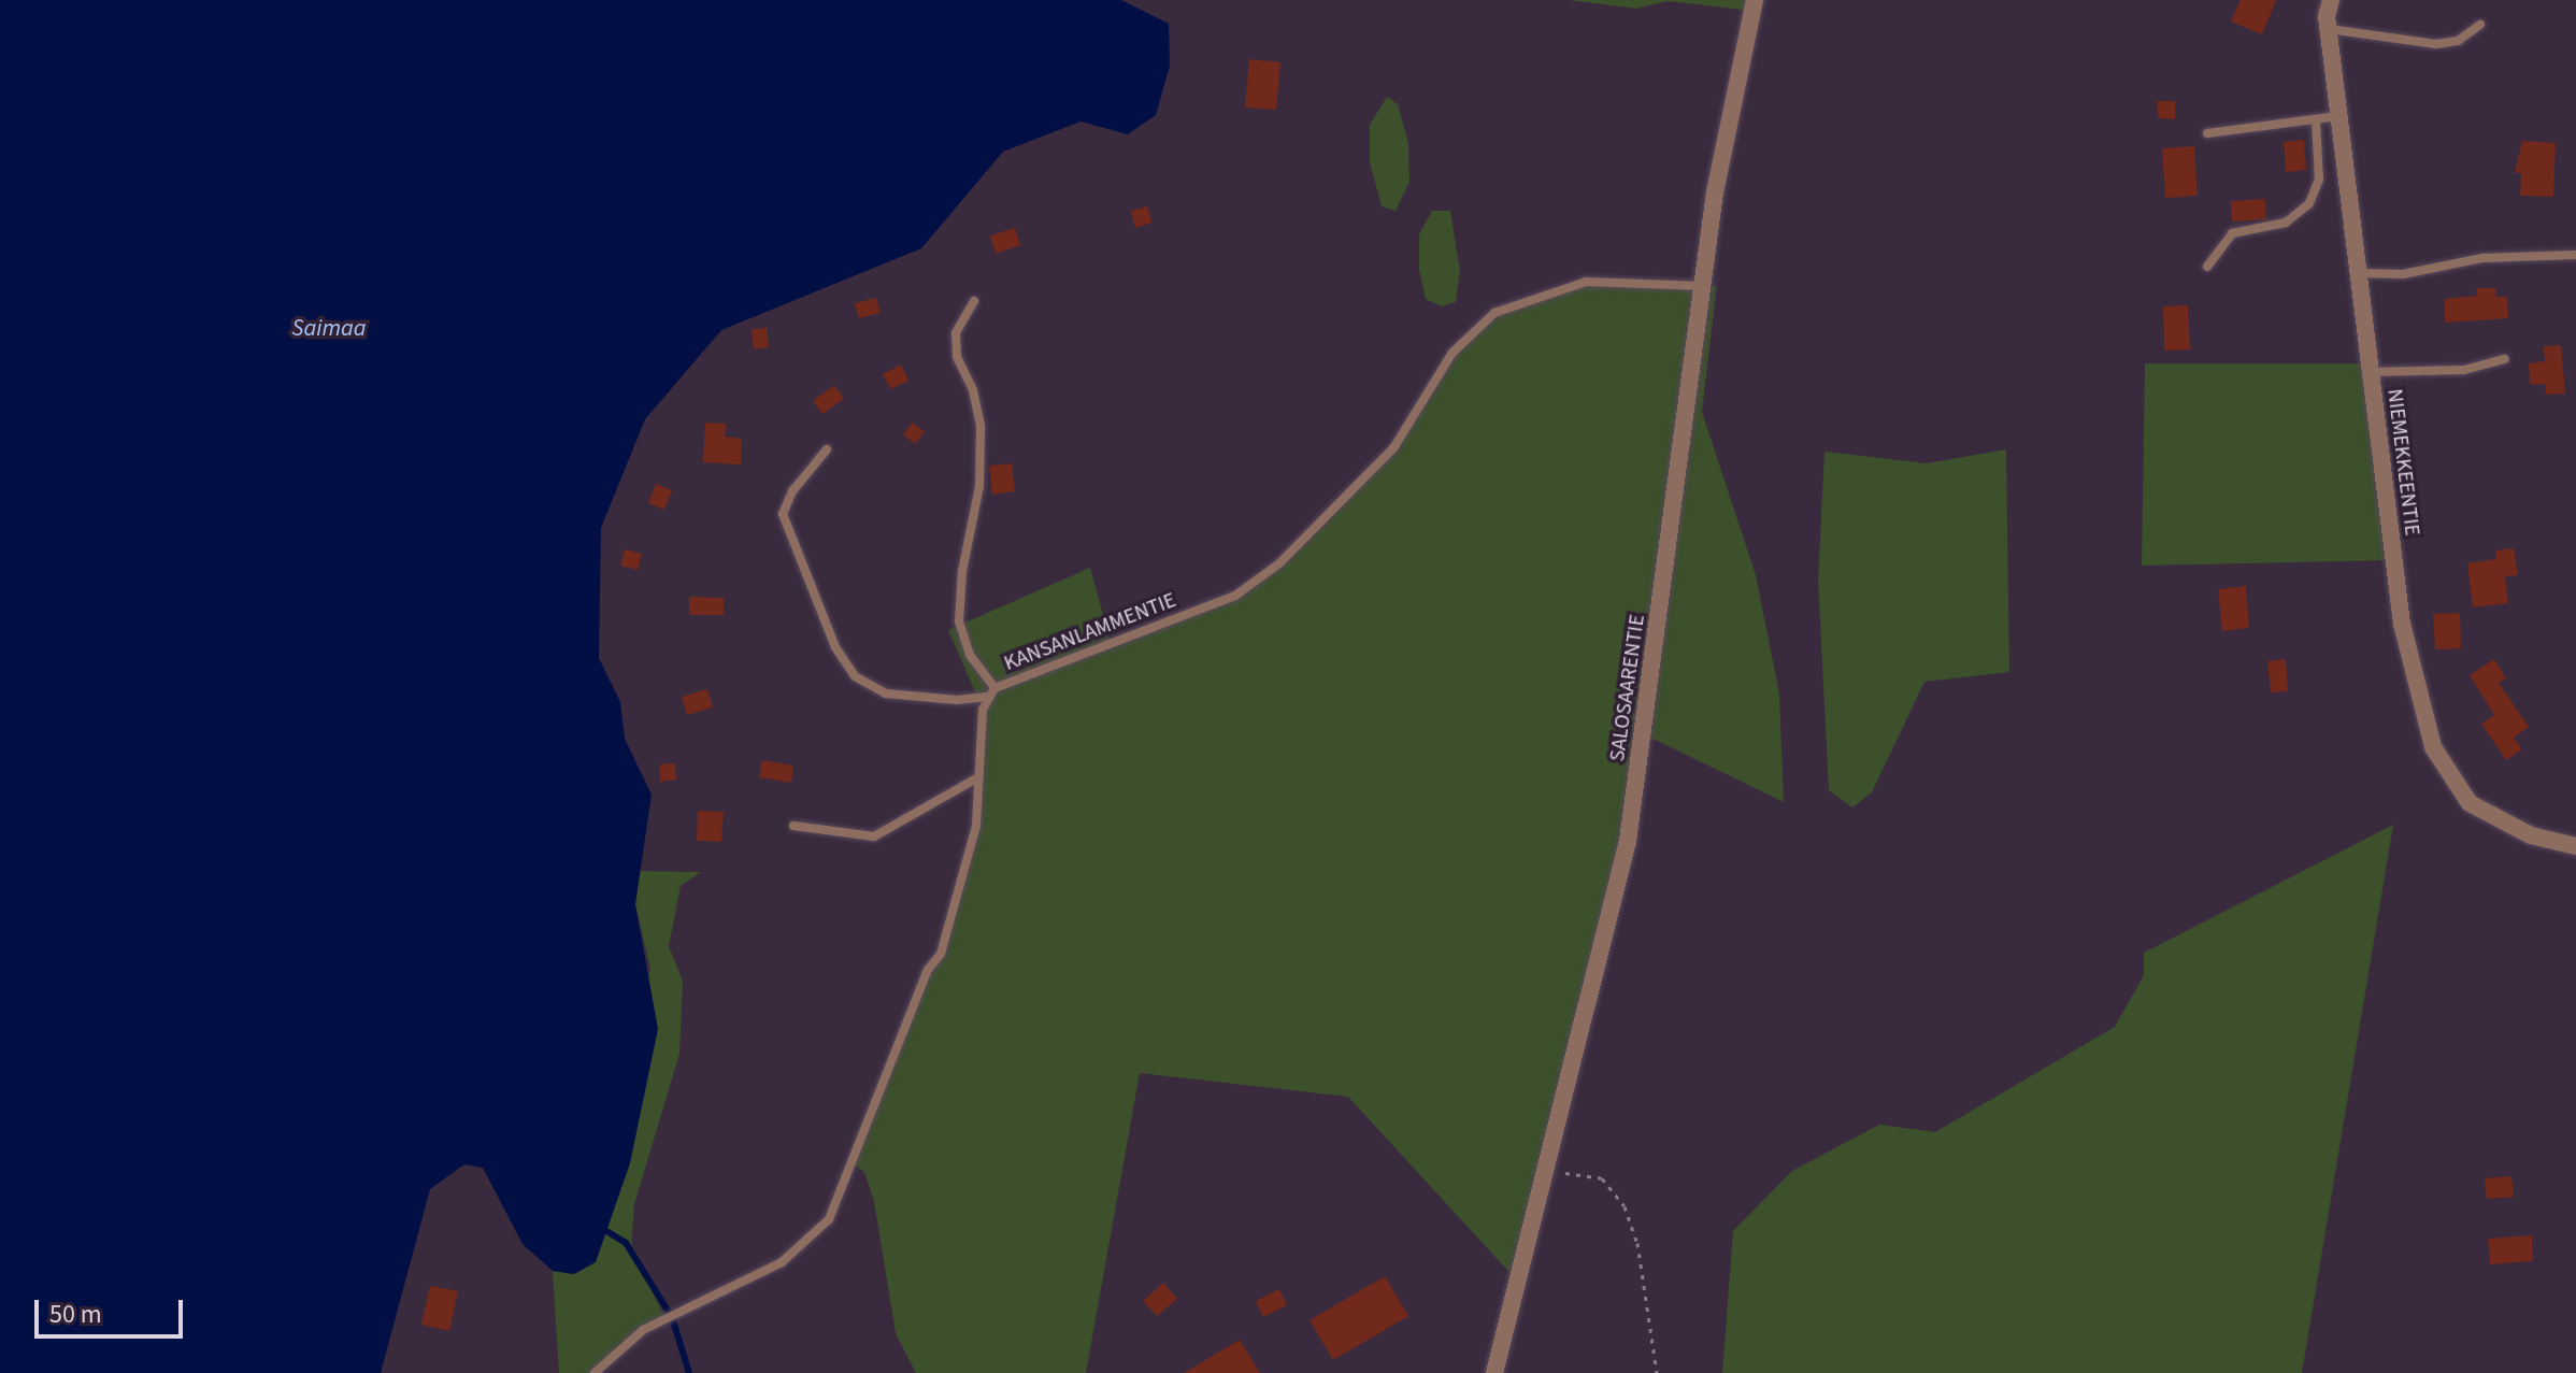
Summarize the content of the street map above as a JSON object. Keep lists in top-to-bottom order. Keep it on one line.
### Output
{"streets":{"street":["NIEMEKKEENTIE","SALOSAARENTIE"],"lane":["KANSANLAMMENTIE"]},"crossings":[["KANSANLAMMENTIE","SALOSAARENTIE"]],"water":["Saimaa"],"scale_bar":"50 m"}
